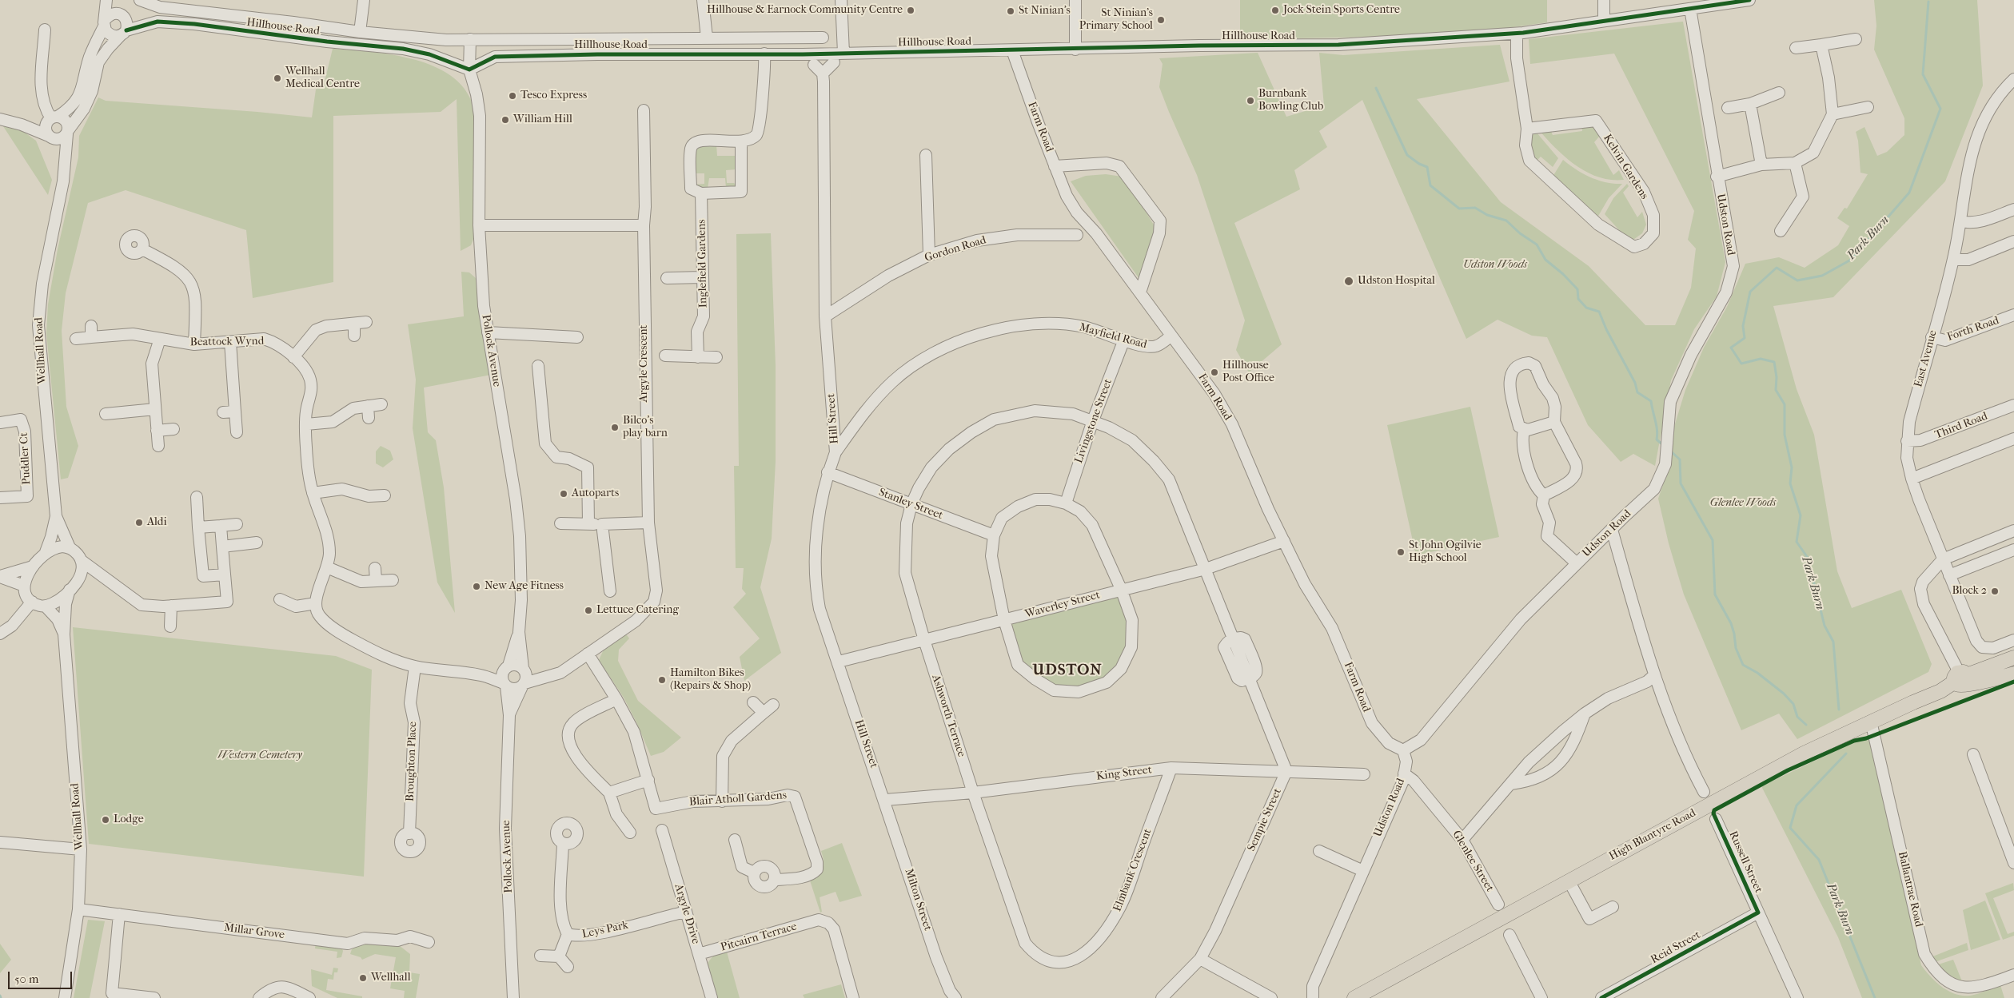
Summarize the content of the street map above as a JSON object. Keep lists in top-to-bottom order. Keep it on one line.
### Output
{"streets":{"main road":["High Blantyre Road"],"street":["Hillhouse Road","Farm Road","Kelvin Gardens","Udston Road","Gordon Road","Inglefield Gardens","Forth Road","Mayfield Road","Beattock Wynd","Wellhall Road","Pollock Avenue","East Avenue","Argyle Crescent","Hill Street","Livingstone Street","Third Road","Puddler Ct","Stanley Street","Waverley Street","Ashworth Terrace","Broughton Place","King Street","Blair Atholl Gardens","Sempie Street","Glenlee Street","Russell Street","Elmbank Crescent","Ballantrae Road","Milton Street","Argyle Drive","Leys Park","Millar Grove","Pitcairn Terrace","Reid Street"]},"crossings":[["Hillhouse Road","Farm Road"],["Hillhouse Road","Kelvin Gardens"],["Hillhouse Road","Udston Road"],["Hillhouse Road","Pollock Avenue"],["Farm Road","Udston Road"],["Farm Road","Mayfield Road"],["Farm Road","Waverley Street"],["Udston Road","Glenlee Street"],["Gordon Road","Hill Street"],["Forth Road","East Avenue"],["Mayfield Road","Hill Street"],["Mayfield Road","Livingstone Street"],["Wellhall Road","Millar Grove"],["Pollock Avenue","Argyle Crescent"],["East Avenue","Third Road"],["Hill Street","Stanley Street"],["Hill Street","Waverley Street"],["Hill Street","King Street"],["Hill Street","Milton Street"],["Livingstone Street","Ashworth Terrace"],["Stanley Street","Ashworth Terrace"],["Waverley Street","Ashworth Terrace"],["Ashworth Terrace","King Street"],["Ashworth Terrace","Elmbank Crescent"],["King Street","Sempie Street"],["King Street","Elmbank Crescent"],["King Street","Milton Street"],["High Blantyre Road","Ballantrae Road"],["Russell Street","Reid Street"],["Argyle Drive","Leys Park"],["Argyle Drive","Pitcairn Terrace"]],"districts":["UDSTON"],"water":["Park Burn"],"parks":["Udston Woods","Glenlee Woods","Western Cemetery"],"places":["Hillhouse & Earnock Community Centre","Jock Stein Sports Centre","St Ninian's","St Ninian's Primary School","Wellhall Medical Centre","Tesco Express","Burnbank Bowling Club","William Hill","Udston Hospital","Hillhouse Post Office","Bilco's play barn","Autoparts","Aldi","St John Ogilvie High School","New Age Fitness","Block 2","Lettuce Catering","Hamilton Bikes (Repairs & Shop)","Lodge","Wellhall"],"scale_bar":"50 m"}
